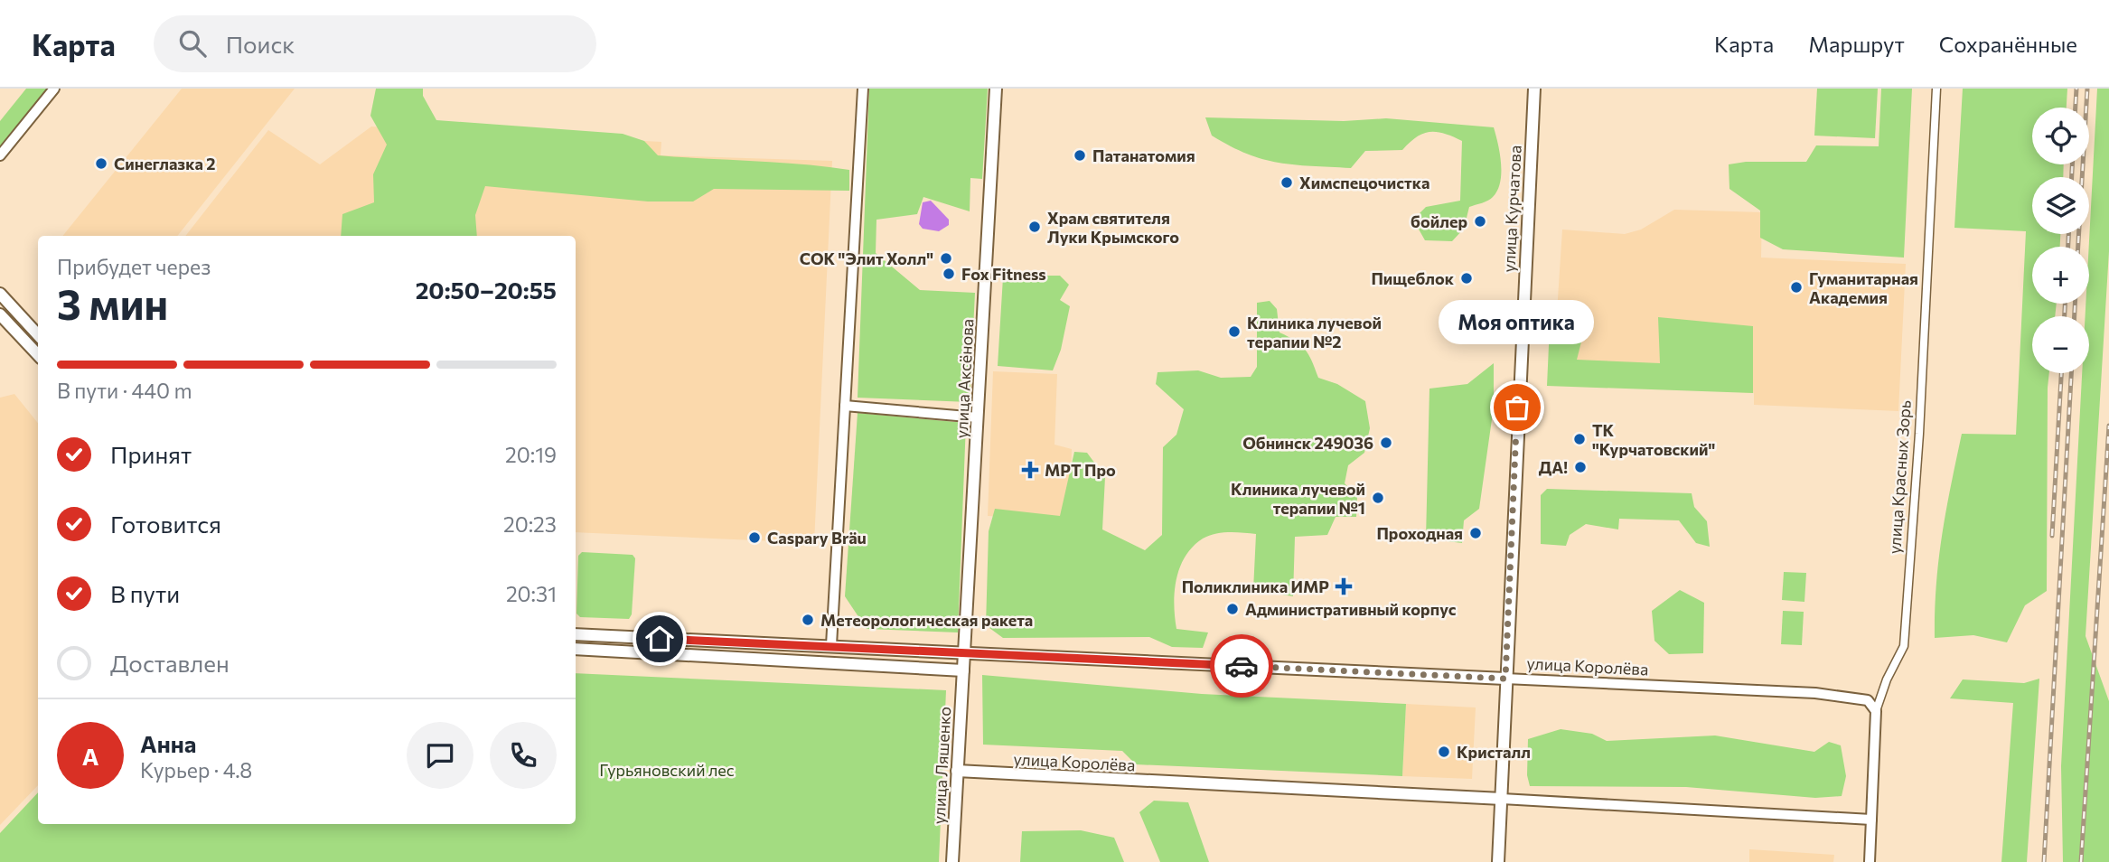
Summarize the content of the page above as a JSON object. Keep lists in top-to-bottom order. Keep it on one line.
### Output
{"streets":{"main road":["улица Курчатова","улица Аксёнова","улица Королёва","улица Ляшенко"],"street":["улица Красных Зорь"]},"crossings":[["улица Курчатова","улица Королёва"],["улица Аксёнова","улица Королёва"],["улица Аксёнова","улица Ляшенко"],["улица Красных Зорь","улица Королёва"],["улица Королёва","улица Ляшенко"]],"parks":["Гурьяновский лес"],"places":{"other":["Патанатомия","Синеглазка 2","Химспецочистка","бойлер","Храм святителя Луки Крымского","СОК \"Элит Холл\"","Fox Fitness","Пищеблок","Гуманитарная Академия","Клиника лучевой терапии №2","Моя оптика","ТК \"Курчатовский\"","Обнинск 249036","ДА!","Клиника лучевой терапии №1","Проходная","Caspary Bräu","Административный корпус","Метеорологическая ракета","Кристалл"],"health":["МРТ Про","Поликлиника ИМР"]},"page":{"header":"Карта","search":"Поиск","nav":["Карта","Маршрут","Сохранённые"],"map_buttons":["+","−"],"heading":["3 мин","Прибудет через","20:50–20:55"],"panel":["Анна","Курьер · 4.8"],"bubble":"Моя оптика","bar":"В пути · 440 m","list":[["Принят","20:19"],["Готовится","20:23"],["В пути","20:31"],"Доставлен"],"round":"А"}}
